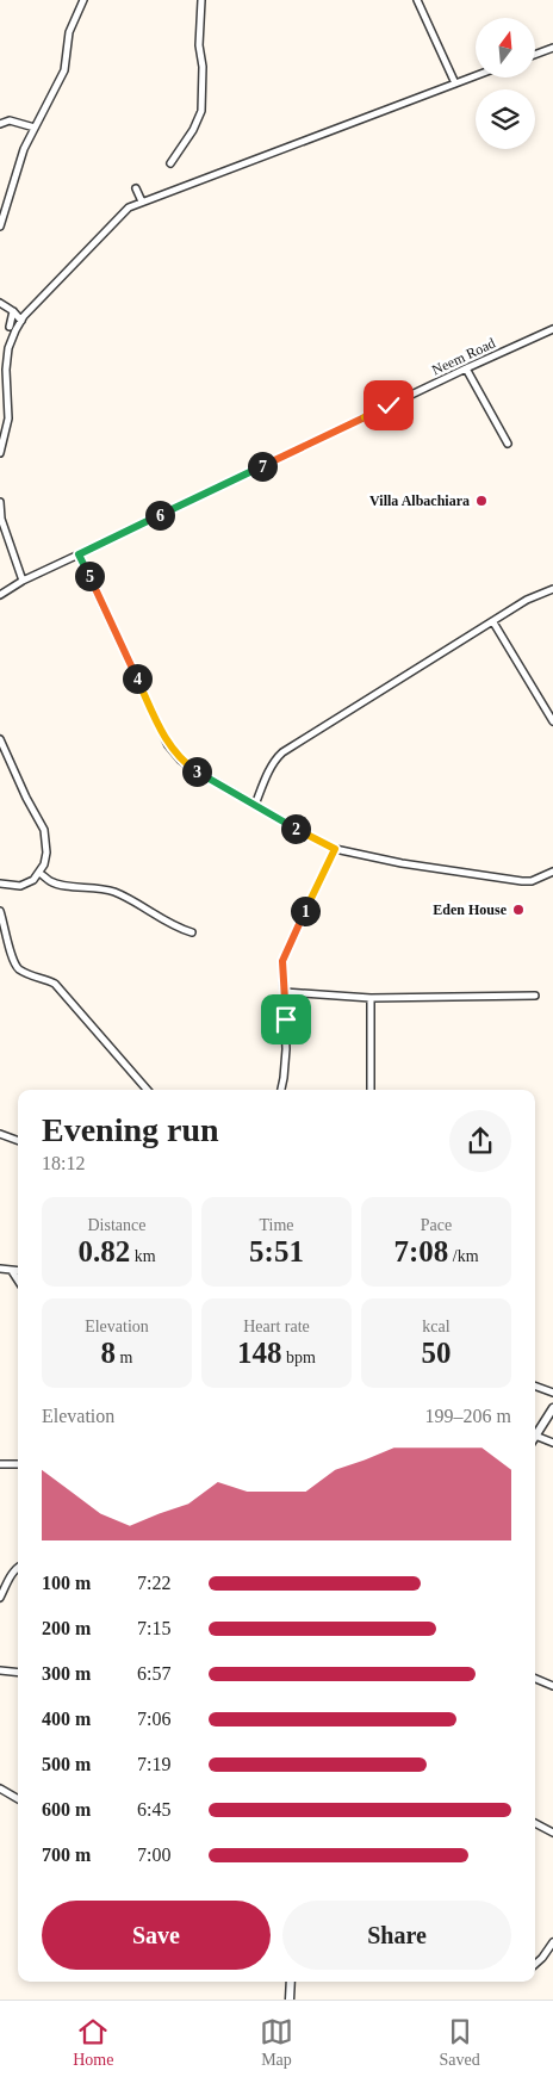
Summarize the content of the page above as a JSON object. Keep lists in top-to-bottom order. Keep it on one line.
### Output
{"streets":{"street":["Neem Road"]},"places":["Villa Albachiara","Eden House"],"north":"top","page":{"pins":["7","6","5","4","3","2","1"],"heading":["Evening run","18:12"],"stats":[["Distance","0.82 km"],["Time","5:51"],["Pace","7:08 /km"],["Elevation","8 m"],["Heart rate","148 bpm"],["kcal","50"]],"chart":["Elevation","199–206 m"],"list":[{"name":"100 m","note":"7:22"},{"name":"200 m","note":"7:15"},{"name":"300 m","note":"6:57"},{"name":"400 m","note":"7:06"},{"name":"500 m","note":"7:19"},{"name":"600 m","note":"6:45"},{"name":"700 m","note":"7:00"}],"buttons":["Save","Share"],"tabs":["Home","Map","Saved"]}}
